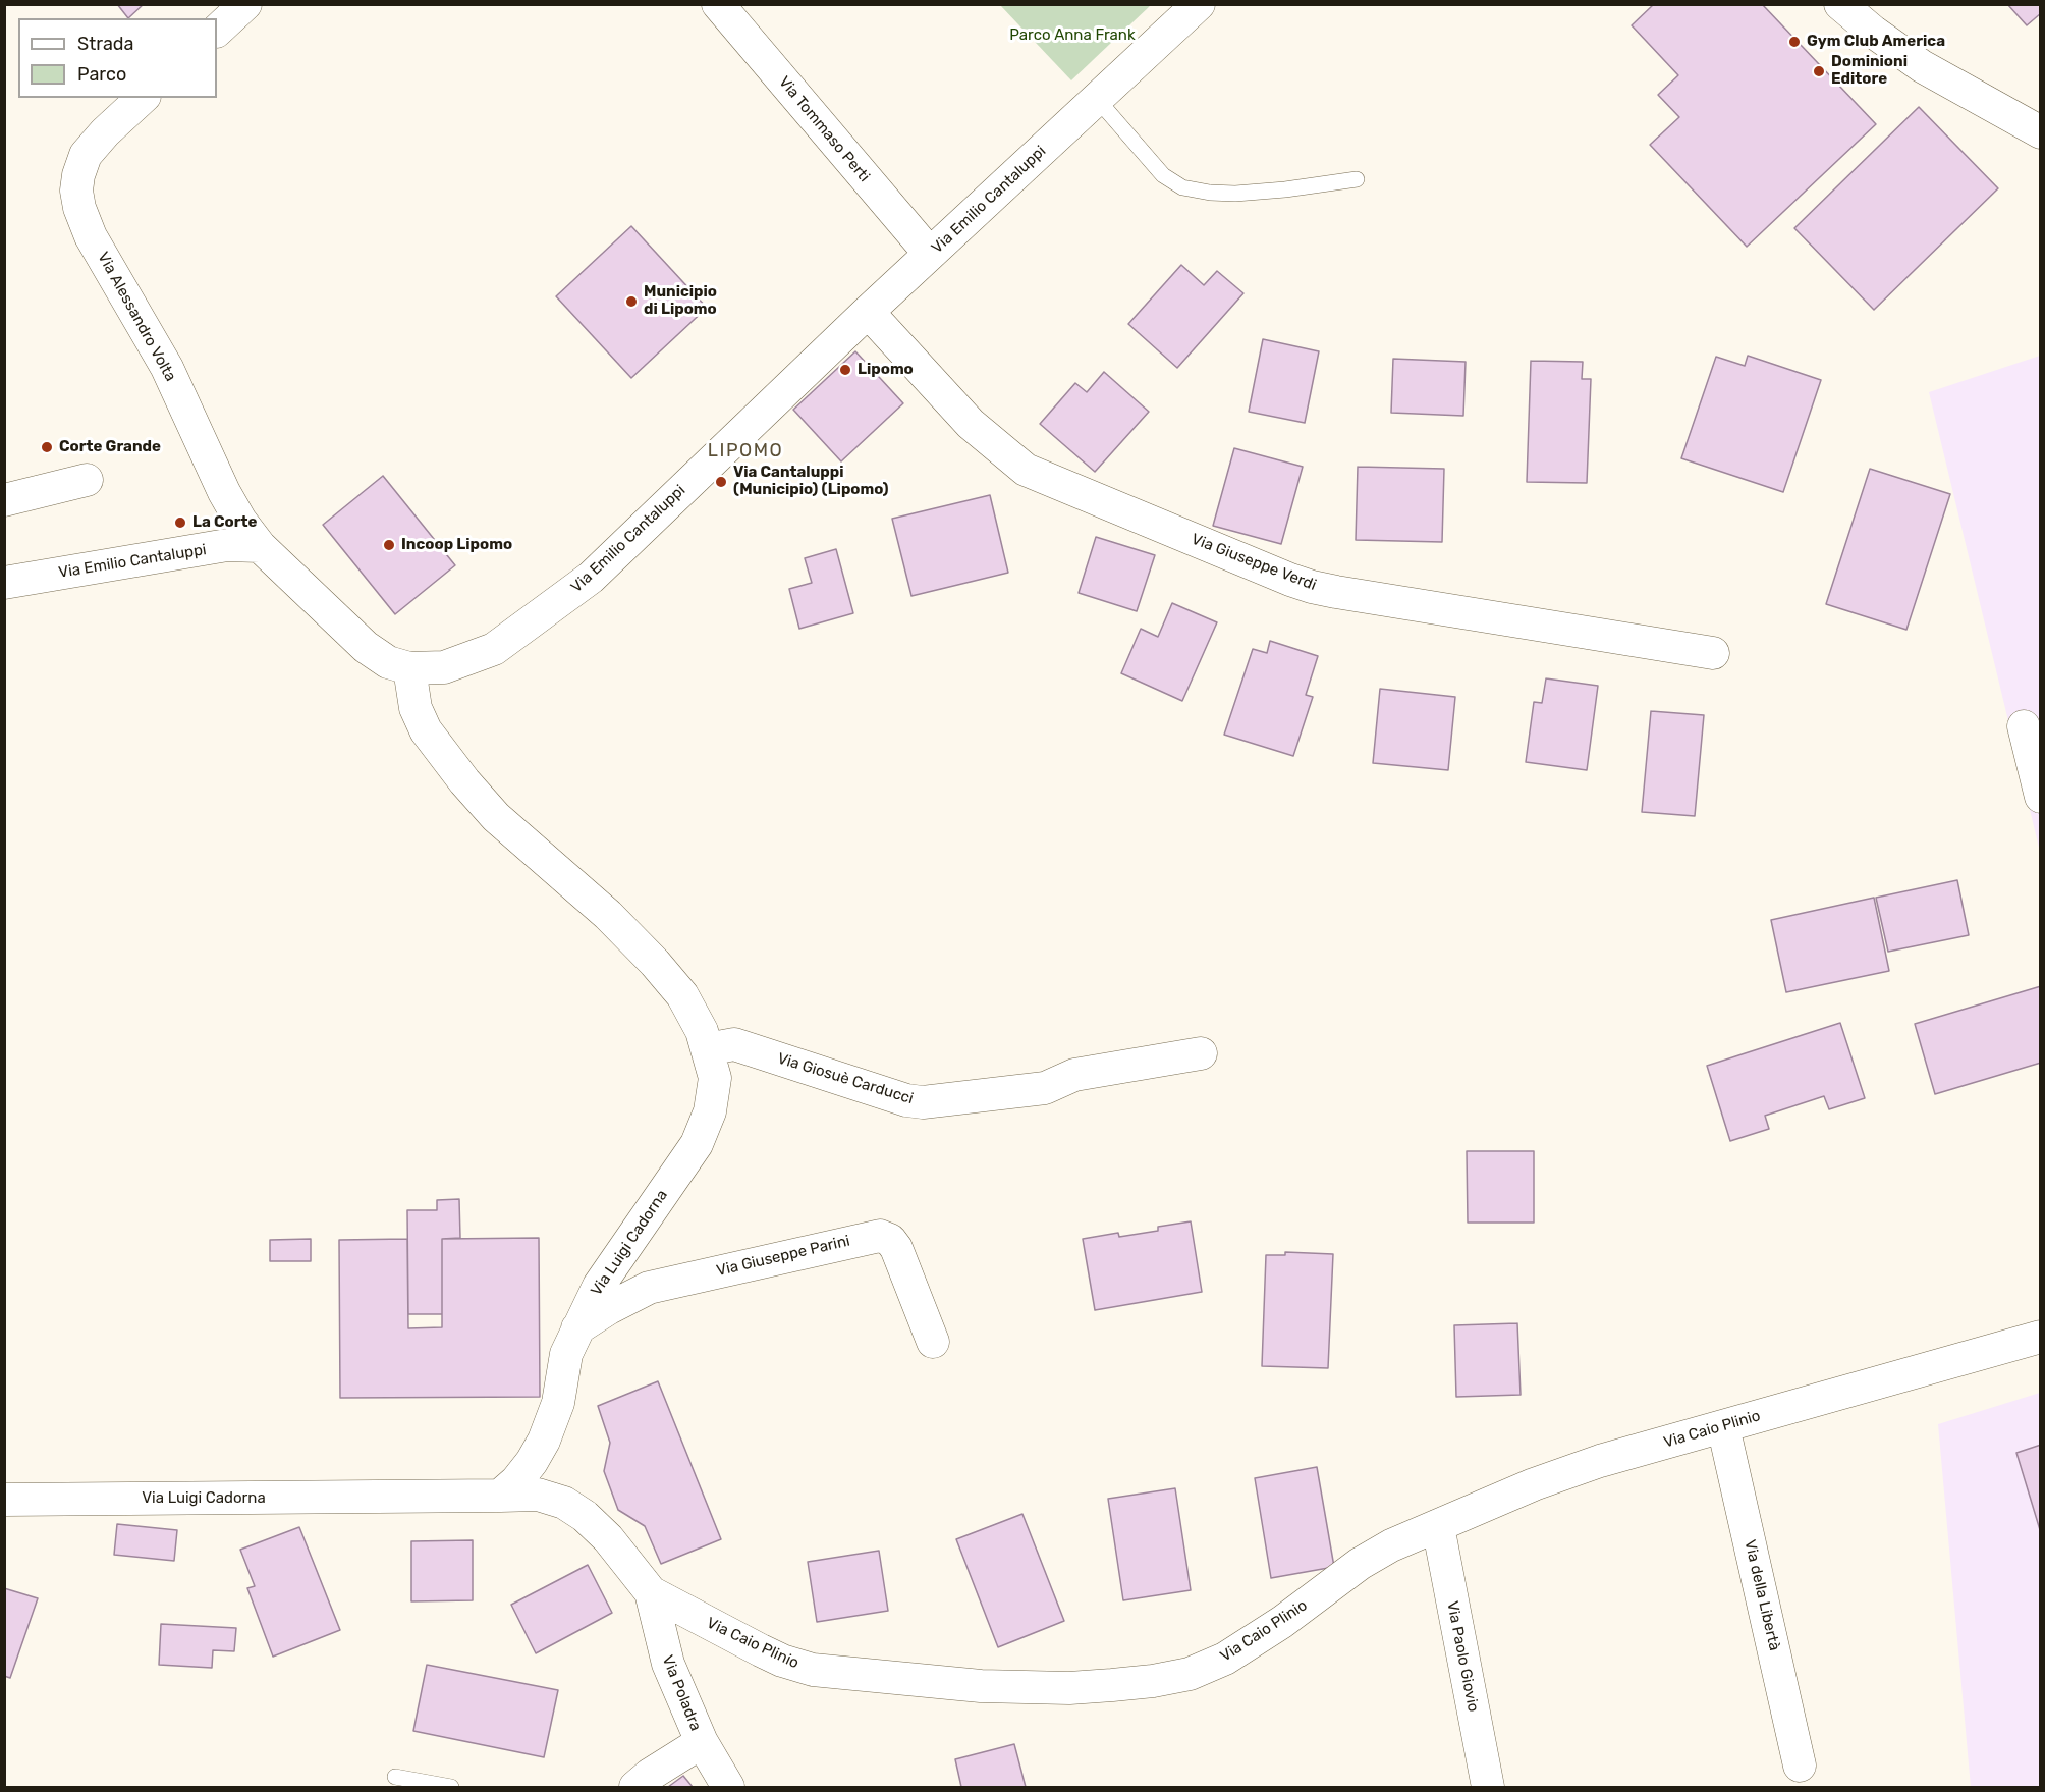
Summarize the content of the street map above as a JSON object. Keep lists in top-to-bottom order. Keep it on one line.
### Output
{"streets":{"street":["Via Tommaso Perti","Via Emilio Cantaluppi","Via Alessandro Volta","Via Giuseppe Verdi","Via Giosuè Carducci","Via Luigi Cadorna","Via Giuseppe Parini","Via Caio Plinio","Via della Libertà","Via Paolo Giovio","Via Poladra"]},"crossings":[["Via Tommaso Perti","Via Emilio Cantaluppi"],["Via Emilio Cantaluppi","Via Alessandro Volta"],["Via Emilio Cantaluppi","Via Giuseppe Verdi"],["Via Emilio Cantaluppi","Via Luigi Cadorna"],["Via Giosuè Carducci","Via Luigi Cadorna"],["Via Luigi Cadorna","Via Giuseppe Parini"],["Via Luigi Cadorna","Via Caio Plinio"],["Via Caio Plinio","Via della Libertà"],["Via Caio Plinio","Via Paolo Giovio"],["Via Caio Plinio","Via Poladra"]],"districts":["LIPOMO"],"parks":["Parco Anna Frank"],"places":["Gym Club America","Dominioni Editore","Municipio di Lipomo","Lipomo","Corte Grande","Via Cantaluppi (Municipio) (Lipomo)","La Corte","Incoop Lipomo"],"legend":["Strada","Parco"]}
